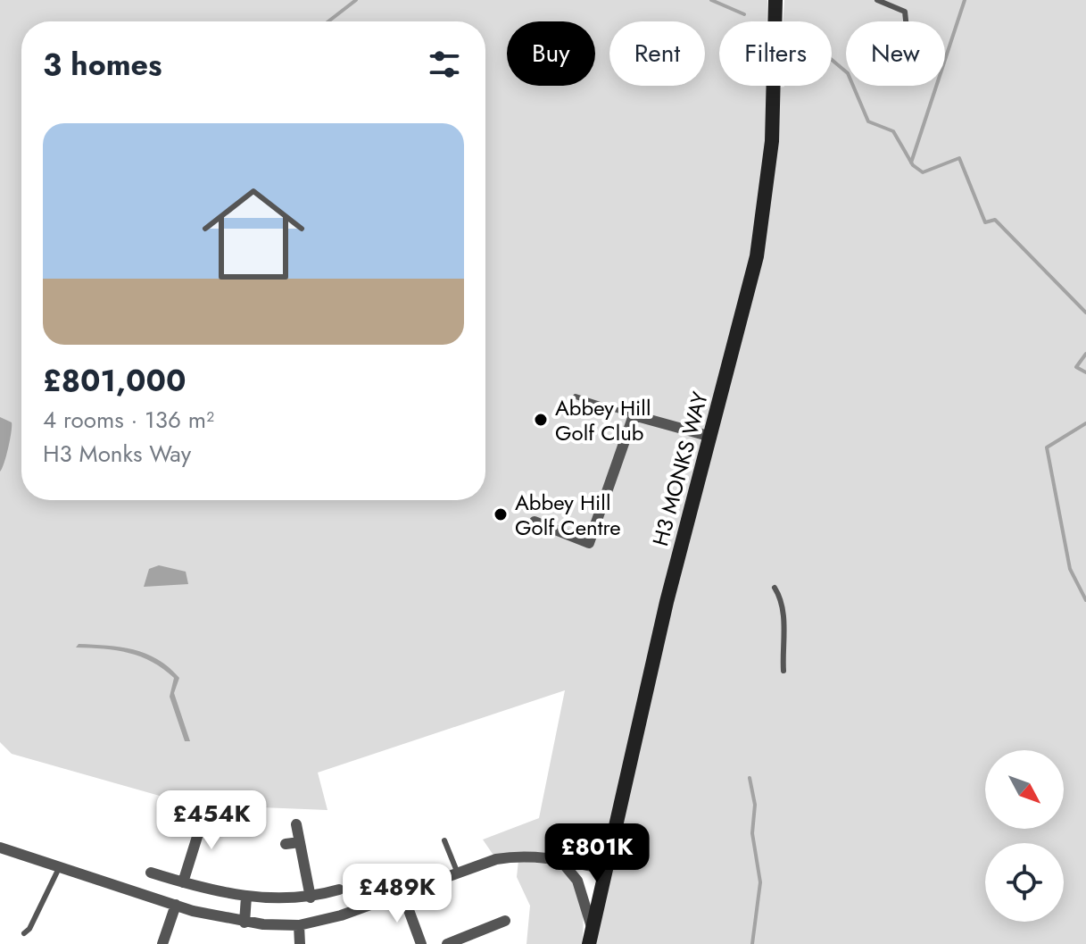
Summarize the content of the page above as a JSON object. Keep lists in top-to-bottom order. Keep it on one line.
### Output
{"streets":{"street":["H3 MONKS WAY"]},"places":["Abbey Hill Golf Club","Abbey Hill Golf Centre"],"north":"bottom right","page":{"chip":["Buy","Rent","Filters","New"],"heading":"3 homes","list":[{"name":"£801,000","note":"4 rooms · 136 m² · H3 Monks Way"}],"price":["£454K","£801K","£489K"]}}
